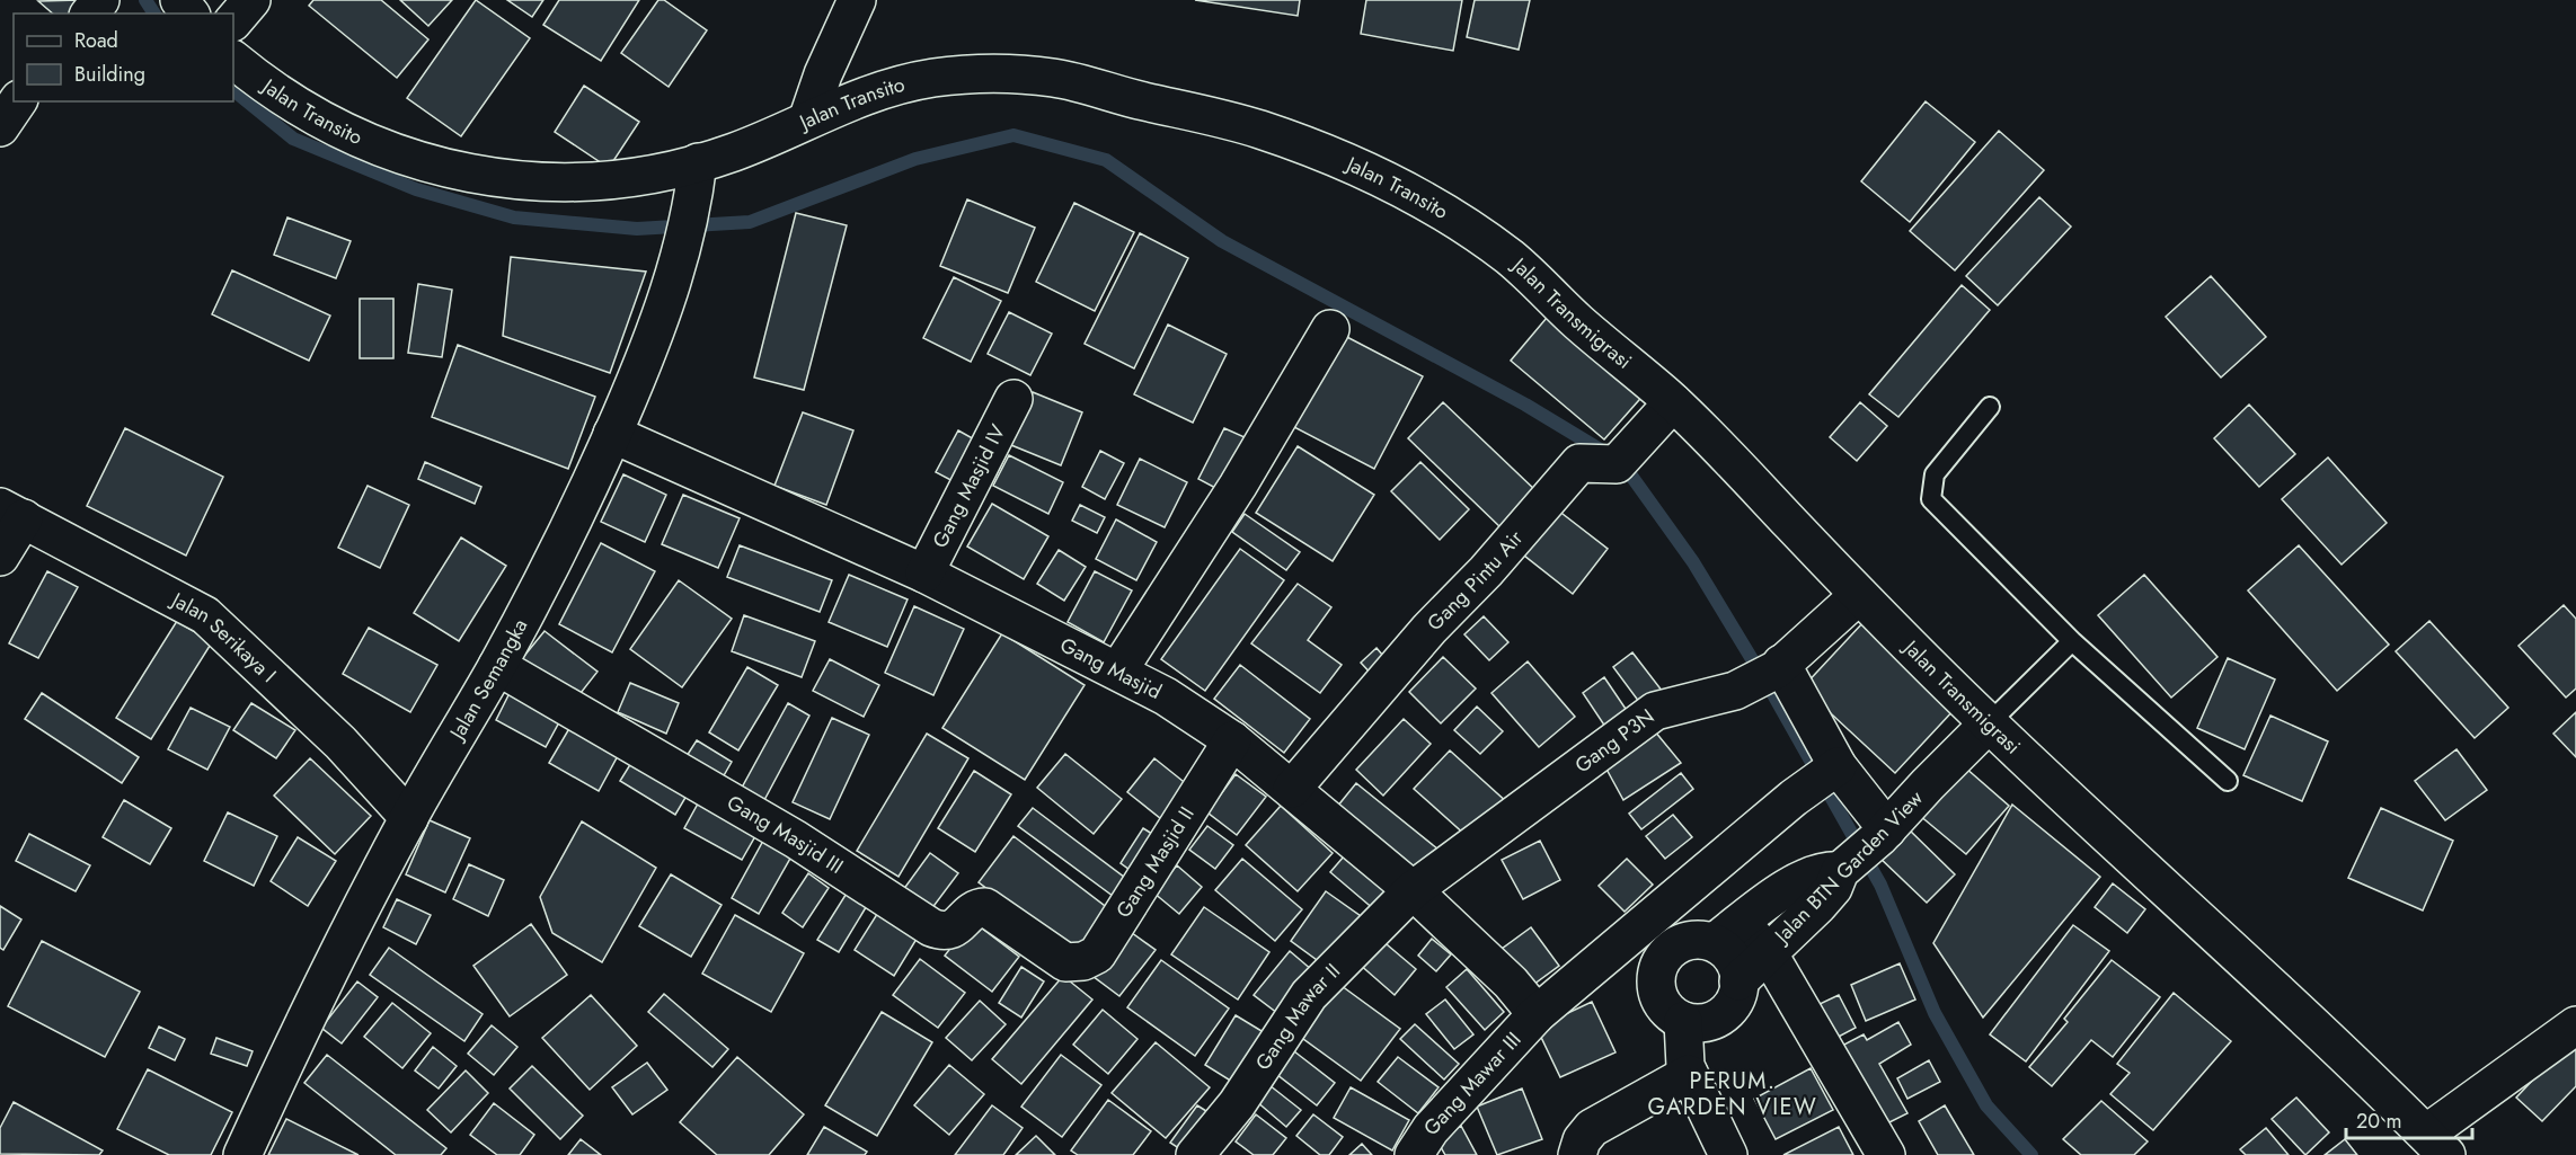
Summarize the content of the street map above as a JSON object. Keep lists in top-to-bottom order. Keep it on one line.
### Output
{"streets":{"street":["Jalan Transito","Jalan Transmigrasi","Gang Masjid IV","Gang Pintu Air","Jalan Serikaya I","Gang Masjid","Jalan Semangka","Gang P3N","Gang Masjid III","Gang Masjid II","Jalan BTN Garden View","Gang Mawar II","Gang Mawar III"]},"crossings":[["Jalan Transito","Jalan Transmigrasi"],["Jalan Transito","Jalan Semangka"],["Jalan Transmigrasi","Gang Pintu Air"],["Jalan Transmigrasi","Gang P3N"],["Jalan Transmigrasi","Jalan BTN Garden View"],["Gang Masjid IV","Gang Masjid"],["Gang Pintu Air","Gang Masjid"],["Jalan Serikaya I","Jalan Semangka"],["Gang Masjid","Jalan Semangka"],["Gang Masjid","Gang P3N"],["Gang Masjid","Gang Masjid II"],["Gang Masjid","Gang Mawar II"],["Gang Masjid","Gang Mawar III"],["Jalan Semangka","Gang Masjid III"],["Gang P3N","Gang Mawar II"],["Gang Masjid III","Gang Masjid II"]],"districts":["PERUM. GARDEN VIEW"],"legend":["Road","Building"],"scale_bar":"20 m"}
